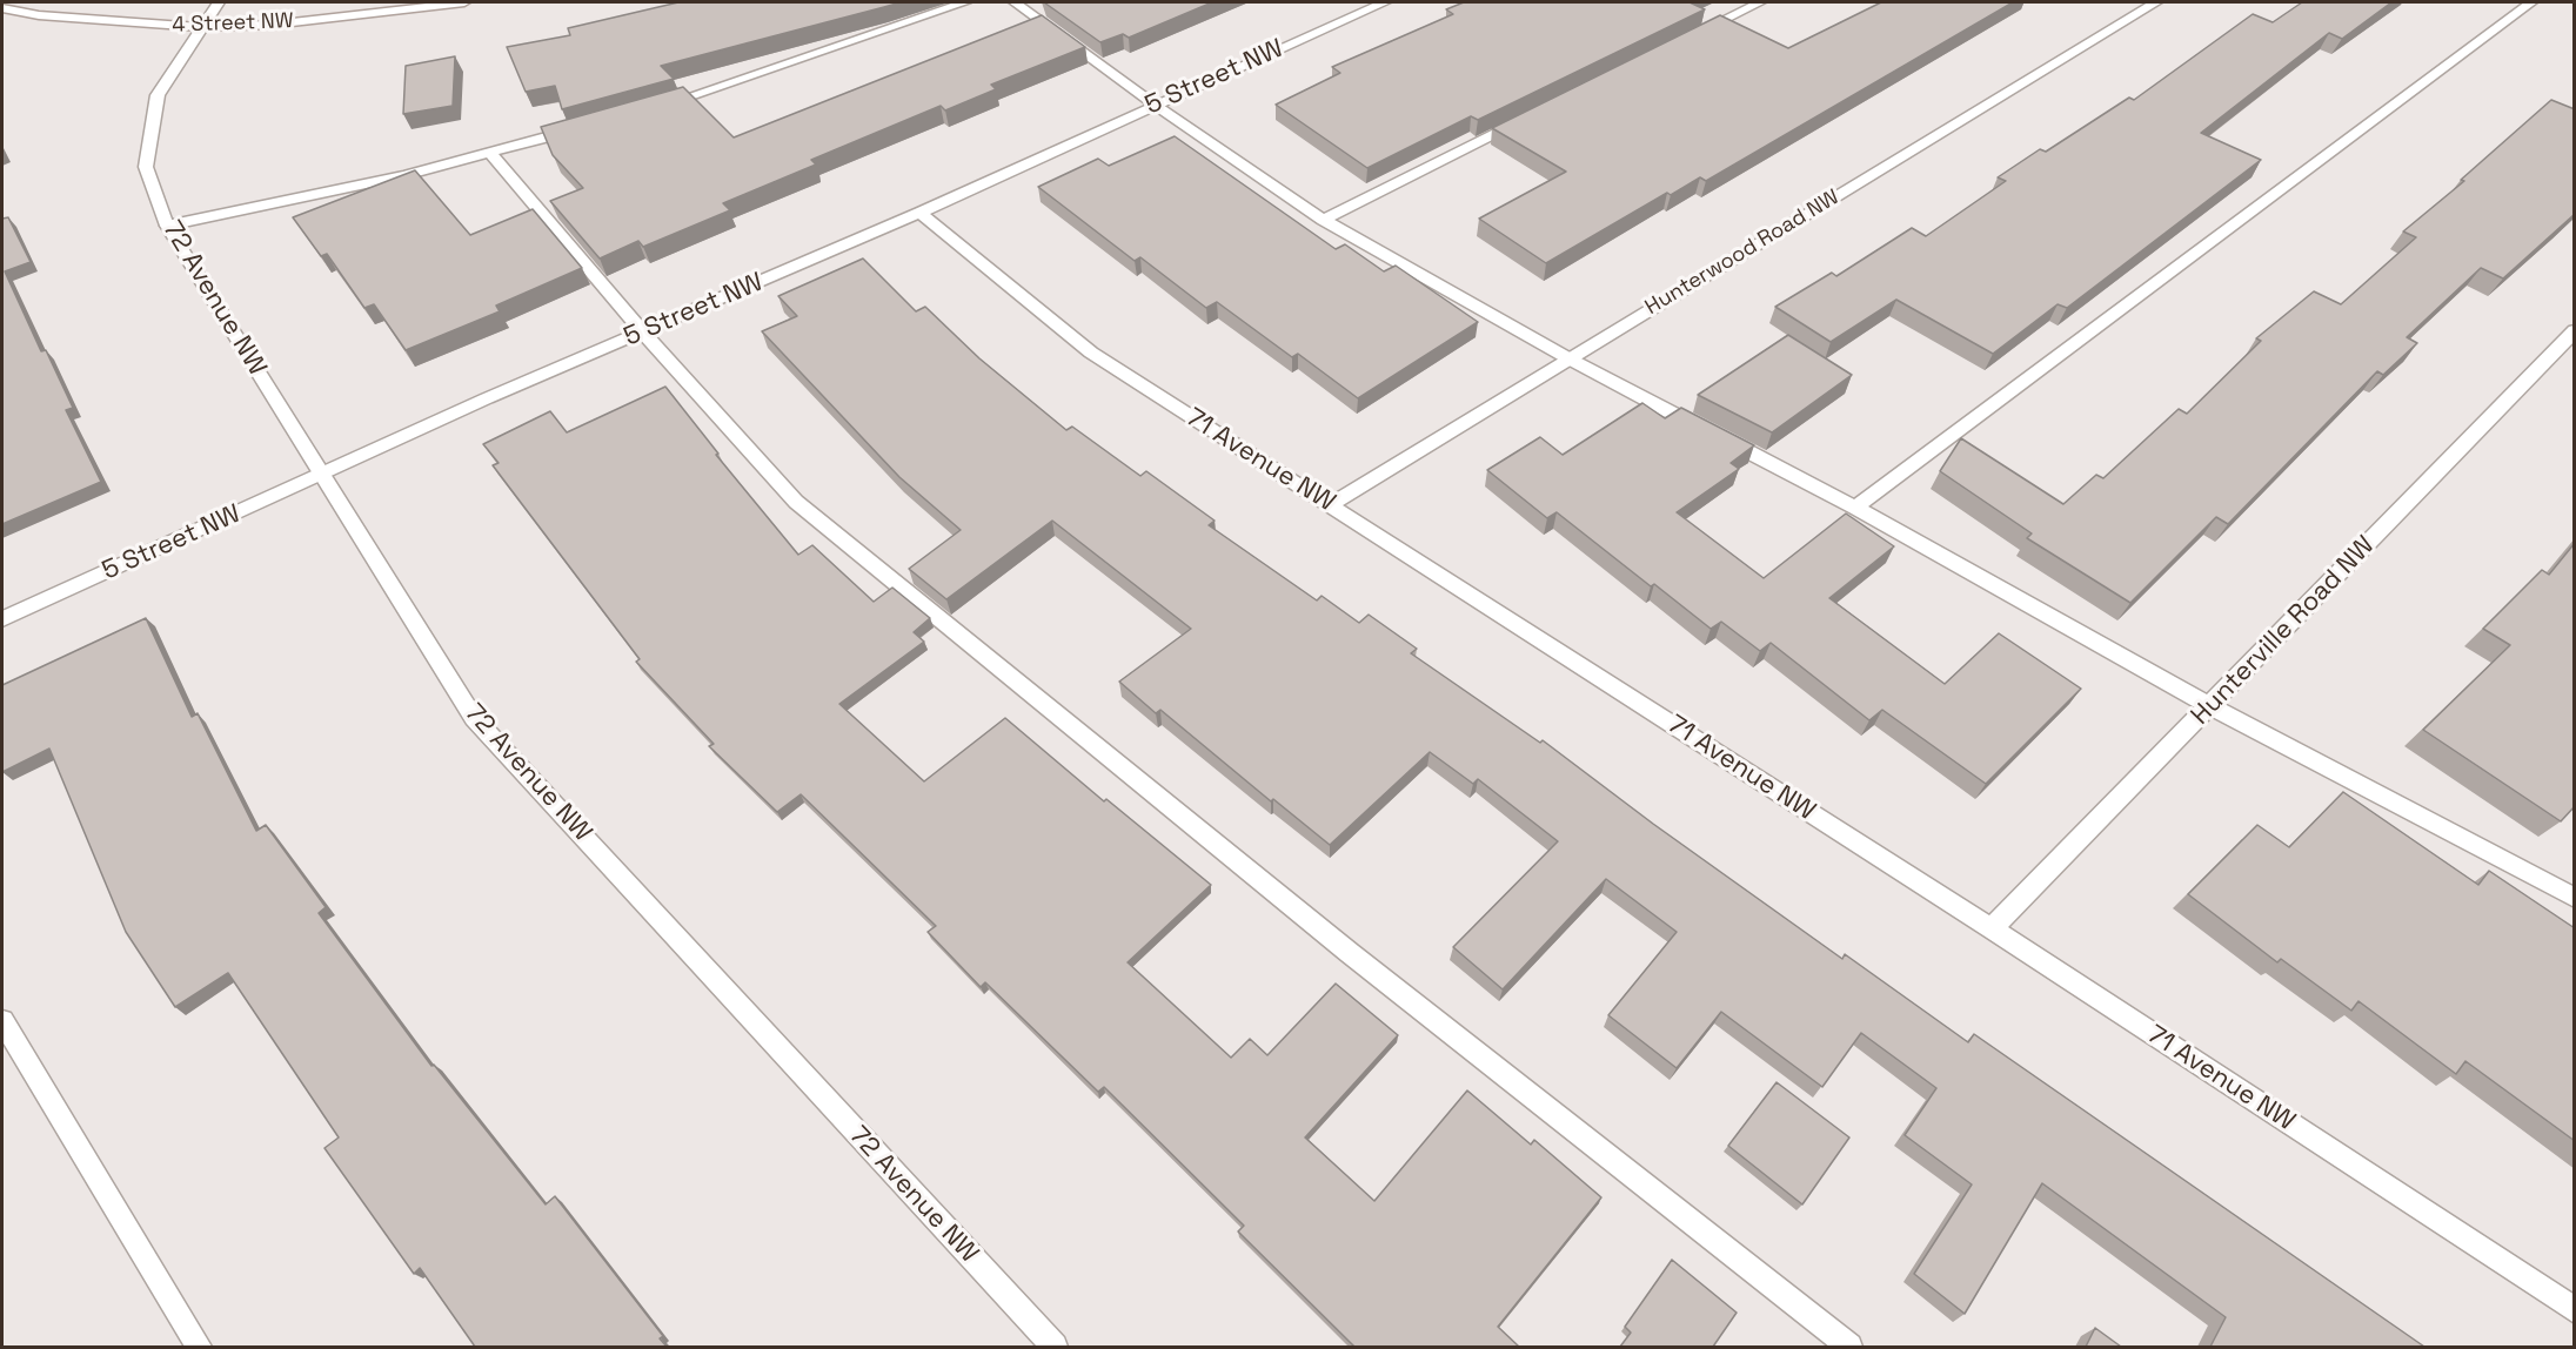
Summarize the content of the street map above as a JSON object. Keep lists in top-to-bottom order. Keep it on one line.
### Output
{"streets":{"street":["4 Street NW","5 Street NW","Hunterwood Road NW","72 Avenue NW","71 Avenue NW","Hunterville Road NW"]},"crossings":[["4 Street NW","72 Avenue NW"],["5 Street NW","72 Avenue NW"],["5 Street NW","71 Avenue NW"],["Hunterwood Road NW","71 Avenue NW"],["71 Avenue NW","Hunterville Road NW"]]}
